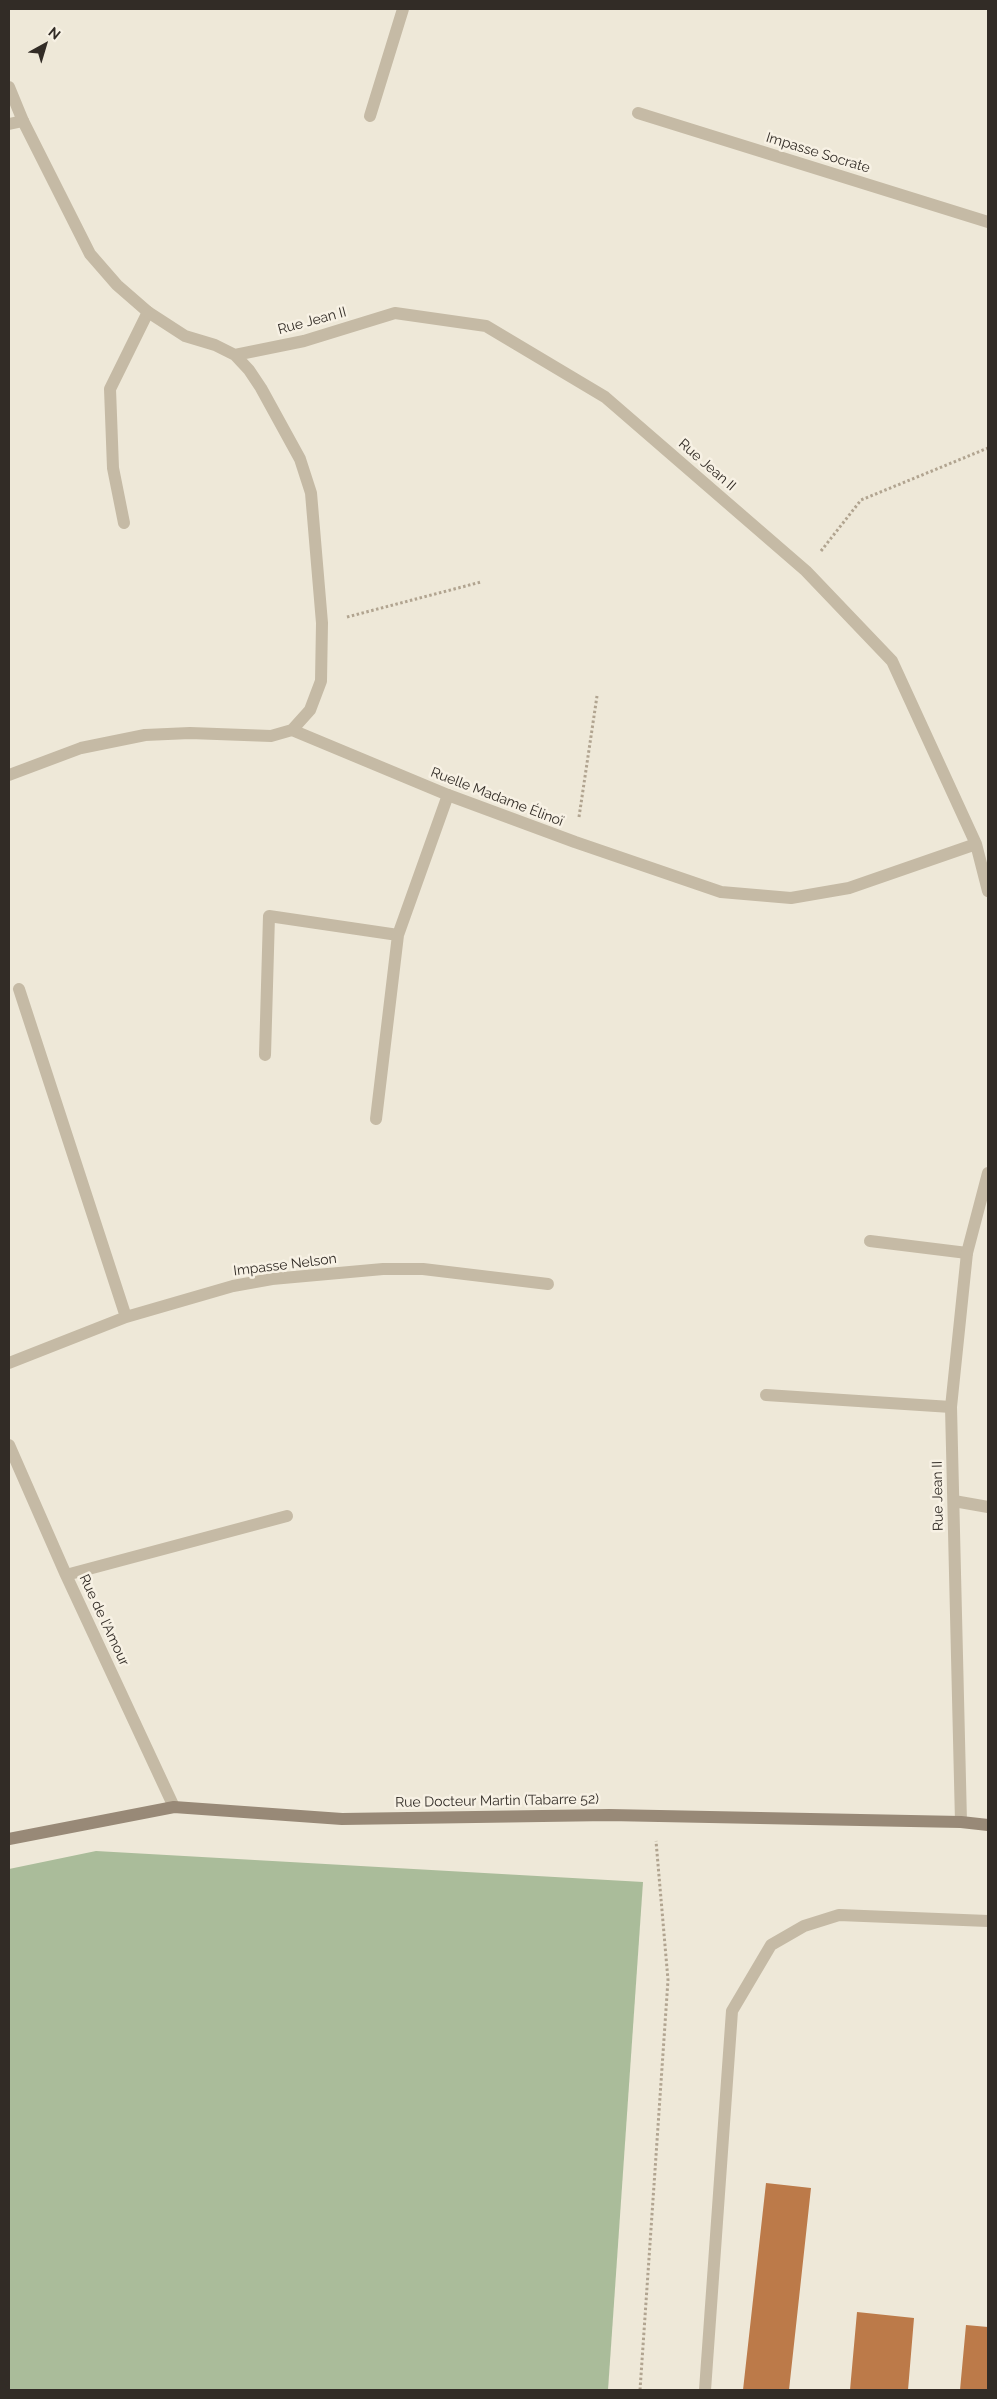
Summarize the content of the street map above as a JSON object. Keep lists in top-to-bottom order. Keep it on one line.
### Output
{"streets":{"street":["Impasse Socrate","Rue Jean II","Ruelle Madame Élinoï","Impasse Nelson","Rue de l'Amour","Rue Docteur Martin (Tabarre 52)"]},"crossings":[["Rue Jean II","Ruelle Madame Élinoï"],["Rue Jean II","Rue Docteur Martin (Tabarre 52)"],["Rue de l'Amour","Rue Docteur Martin (Tabarre 52)"]],"north":"top right"}
